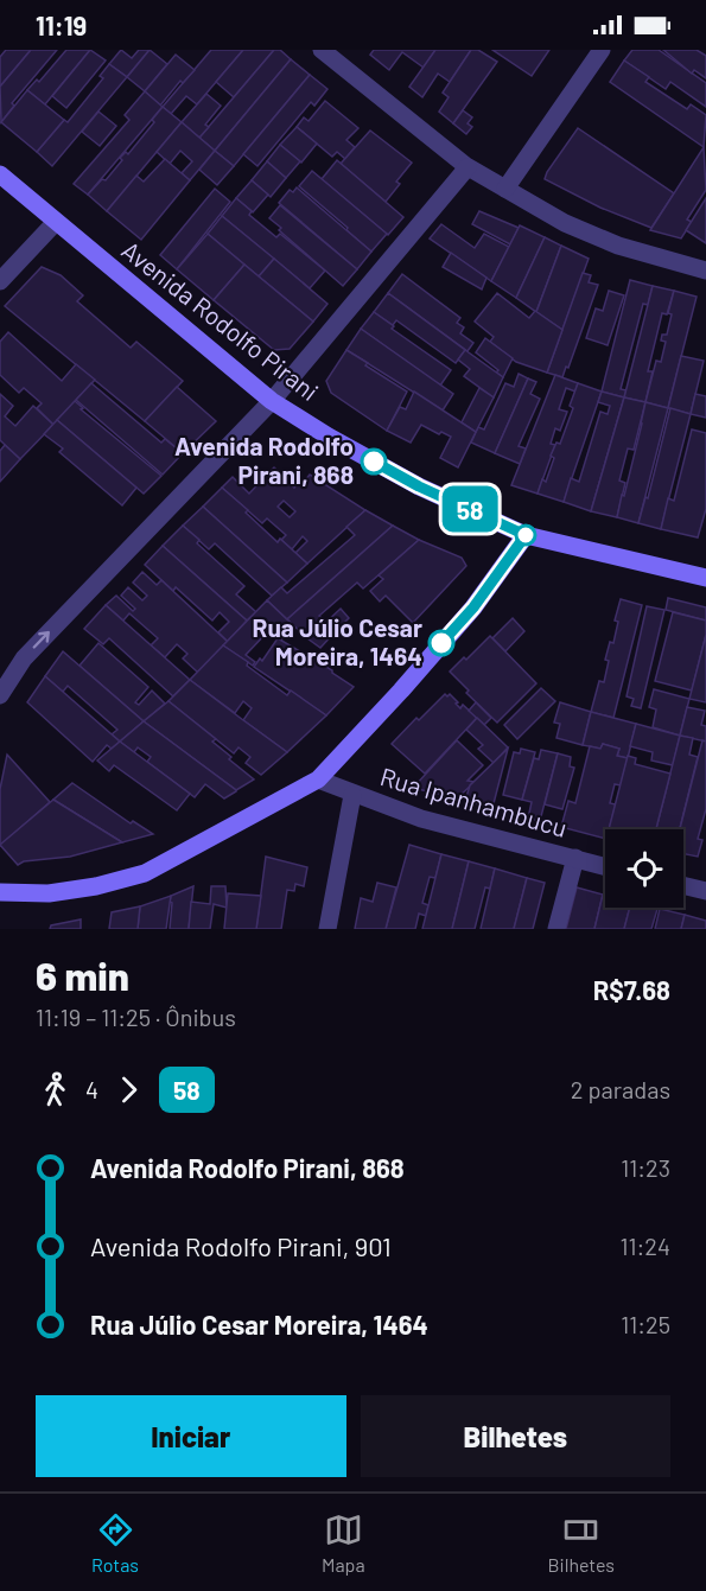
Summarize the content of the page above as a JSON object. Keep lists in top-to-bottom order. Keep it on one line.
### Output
{"streets":{"main road":["Avenida Rodolfo Pirani"],"street":["Rua Ipanhambucu"]},"places":["Avenida Rodolfo Pirani, 868","Rua Júlio Cesar Moreira, 1464"],"lines":["bus line 58"],"page":{"status":"11:19","on_map":"58","heading":["6 min","11:19 – 11:25 · Ônibus","R$7.68"],"legs":["4","58","2 paradas"],"list":[{"name":"Avenida Rodolfo Pirani, 868","value":"11:23"},{"name":"Avenida Rodolfo Pirani, 901","value":"11:24"},{"name":"Rua Júlio Cesar Moreira, 1464","value":"11:25"}],"buttons":["Iniciar","Bilhetes"],"tabs":["Rotas","Mapa","Bilhetes"]}}
